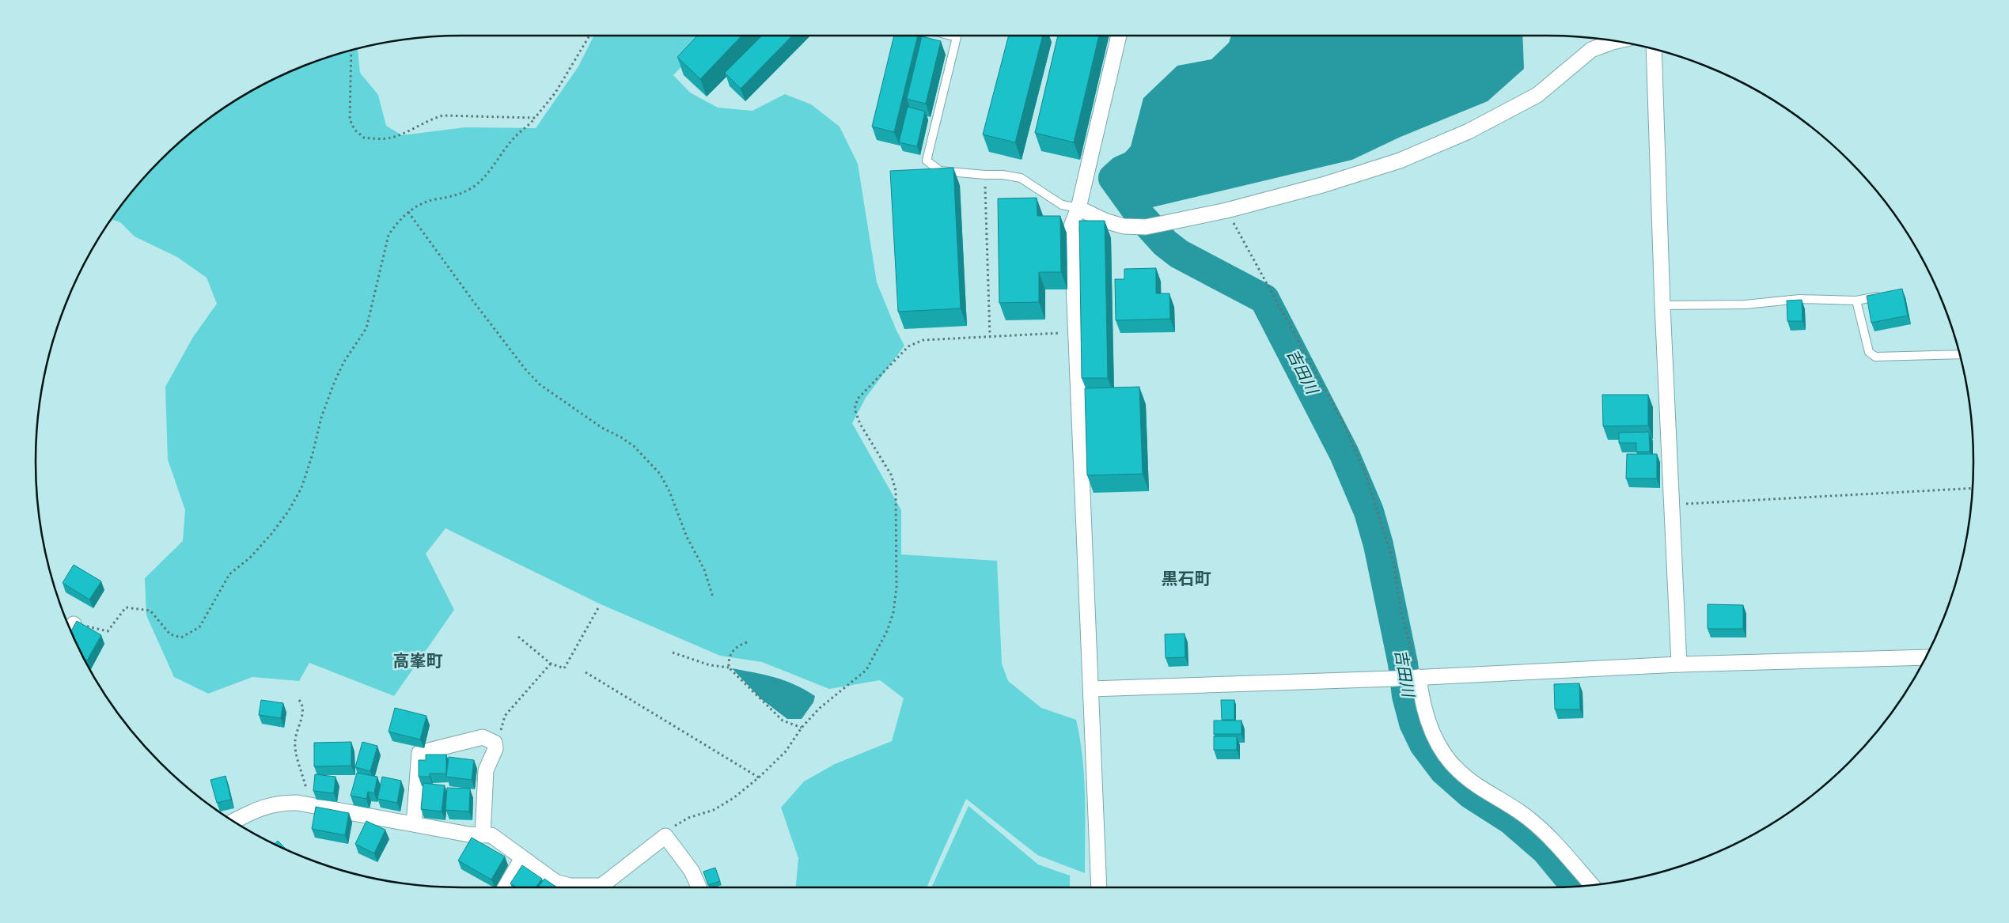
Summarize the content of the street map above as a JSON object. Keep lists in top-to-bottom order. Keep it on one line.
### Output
{"districts":["黒石町","高峯町"],"water":["吉田川"]}
